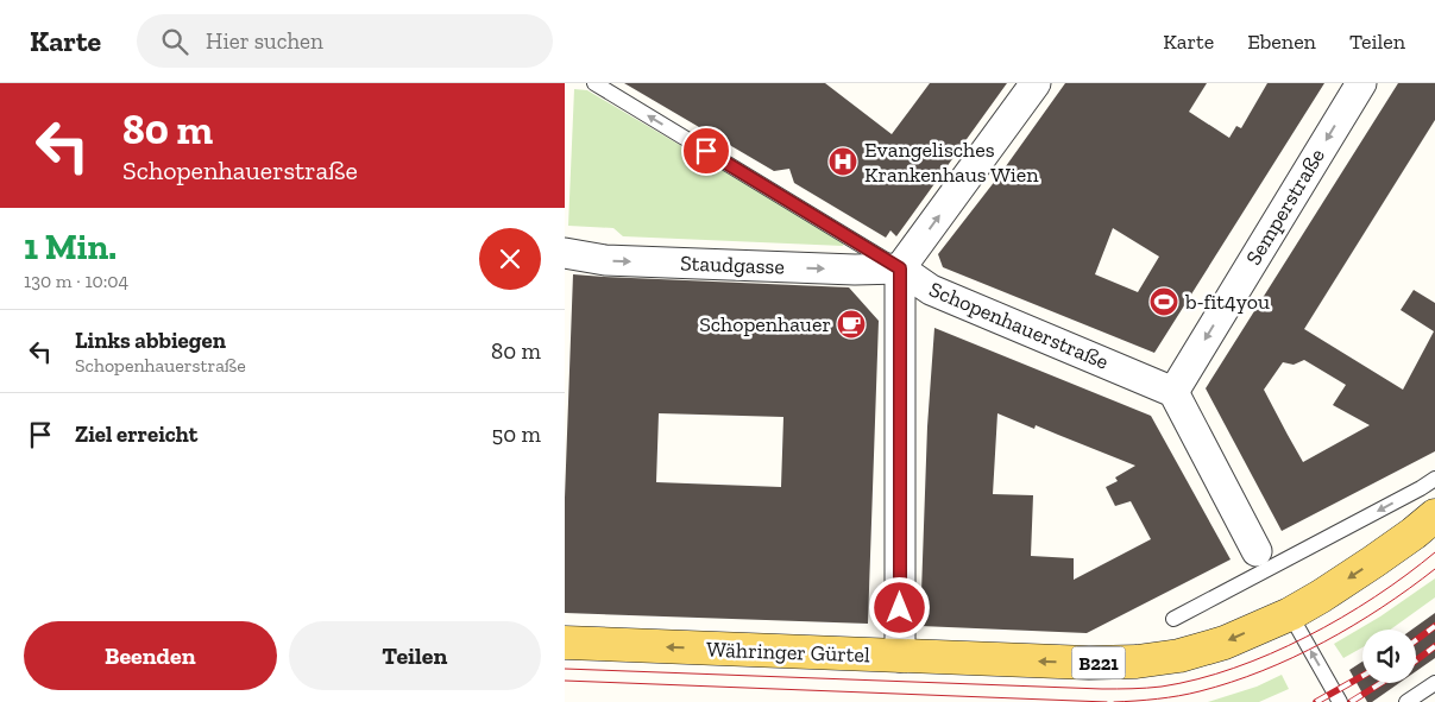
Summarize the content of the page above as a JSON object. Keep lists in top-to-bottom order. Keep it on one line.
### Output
{"streets":{"main road":["Währinger Gürtel","B221"],"street":["Semperstraße","Staudgasse","Schopenhauerstraße"]},"crossings":[["Semperstraße","Schopenhauerstraße"],["Staudgasse","Schopenhauerstraße"]],"one_way":["Semperstraße","Staudgasse","Schopenhauerstraße","Währinger Gürtel"],"places":{"hospital":["Evangelisches Krankenhaus Wien"],"sports":["b-fit4you"],"cafe":["Schopenhauer"]},"page":{"header":"Karte","search":"Hier suchen","nav":["Karte","Ebenen","Teilen"],"turn":["80 m","Schopenhauerstraße"],"heading":["1 Min.","130 m · 10:04"],"list":[{"name":"Links abbiegen","note":"Schopenhauerstraße","value":"80 m"},{"name":"Ziel erreicht","value":"50 m"}],"buttons":["Beenden","Teilen"]}}
